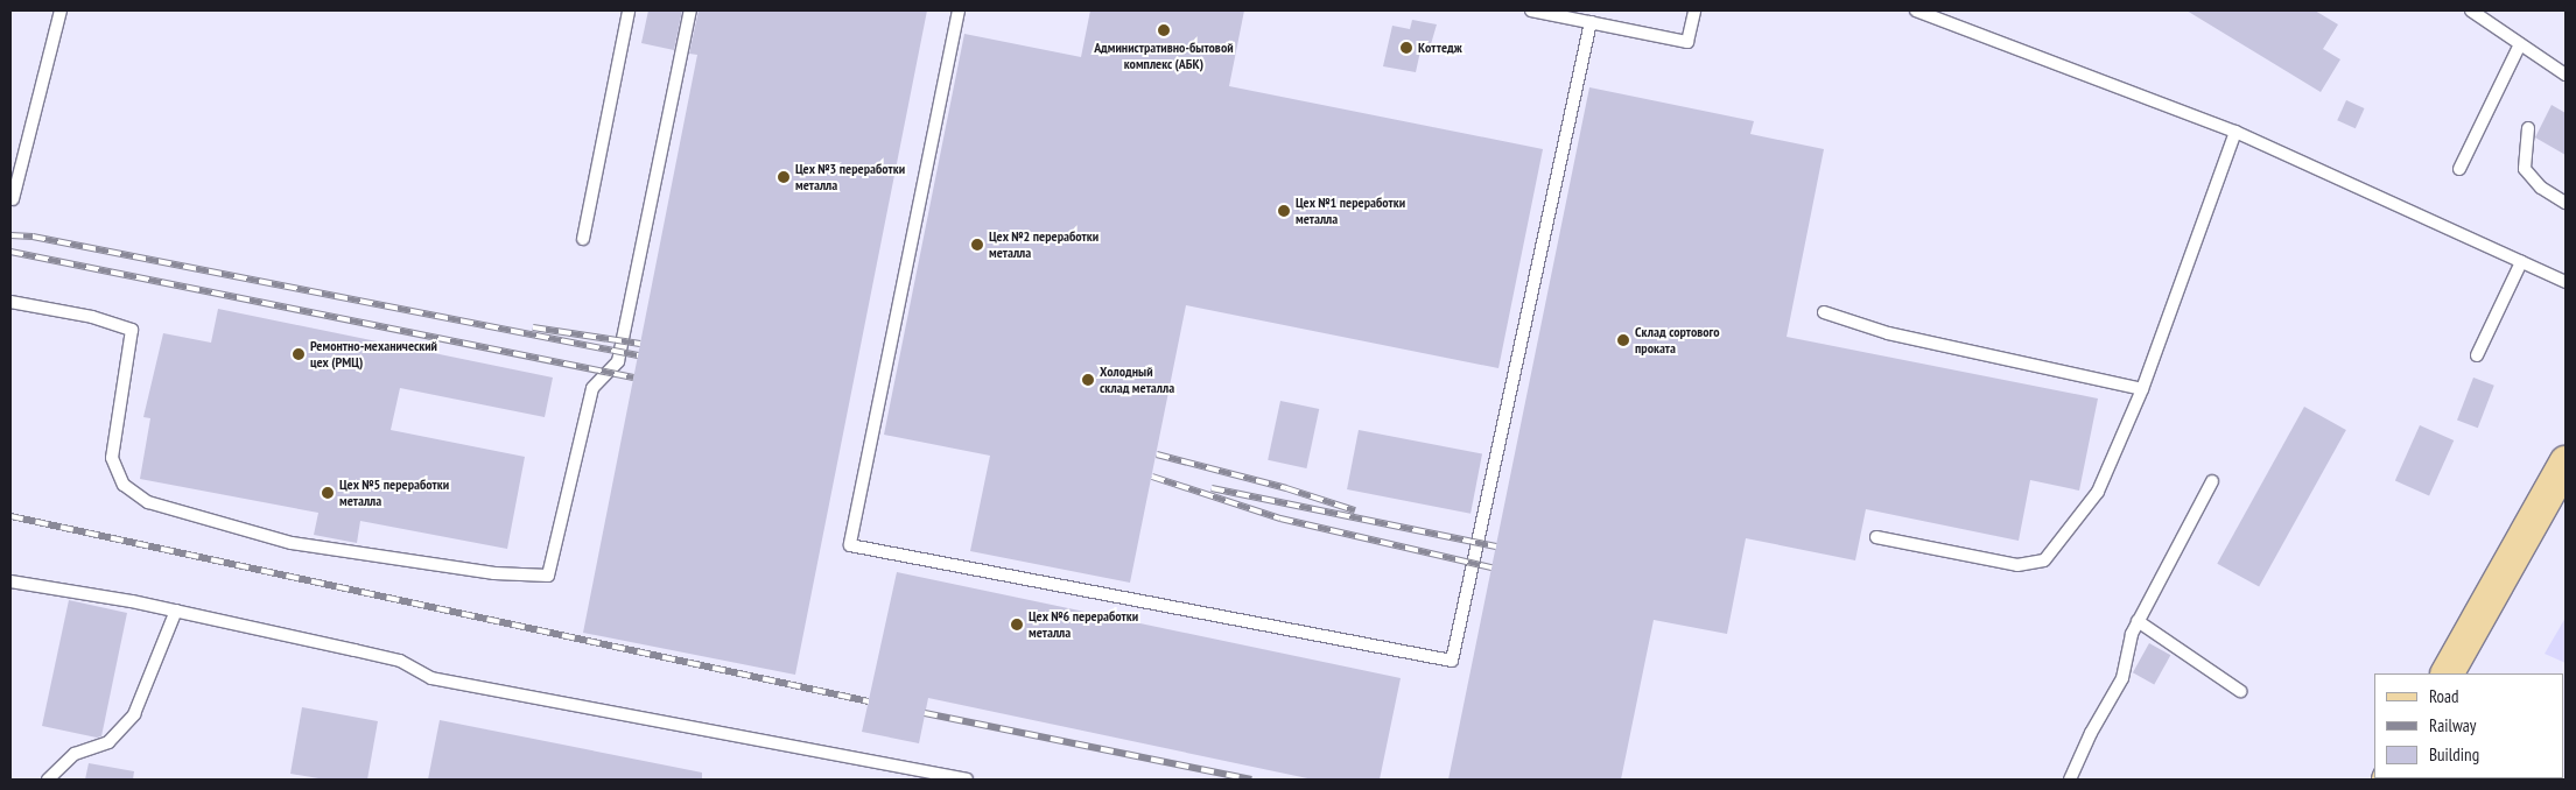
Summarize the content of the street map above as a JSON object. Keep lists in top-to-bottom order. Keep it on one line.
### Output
{"places":["Административно-бытовой комплекс (АБК)","Коттедж","Цех №3 переработки металла","Цех №1 переработки металла","Цех №2 переработки металла","Склад сортового проката","Ремонтно-механический цех (РМЦ)","Холодный склад металла","Цех №5 переработки металла","Цех №6 переработки металла"],"legend":["Road","Railway","Building"]}
